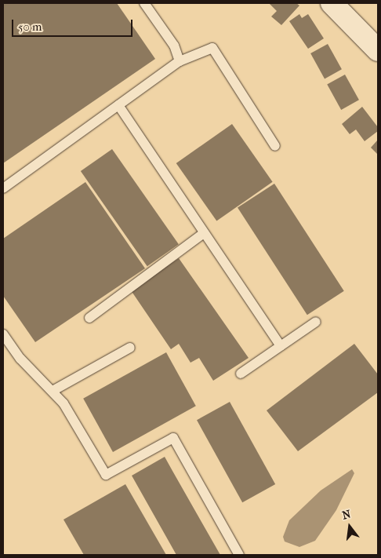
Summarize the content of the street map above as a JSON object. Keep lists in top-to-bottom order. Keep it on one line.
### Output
{"scale_bar":"50 m","north":"top"}
